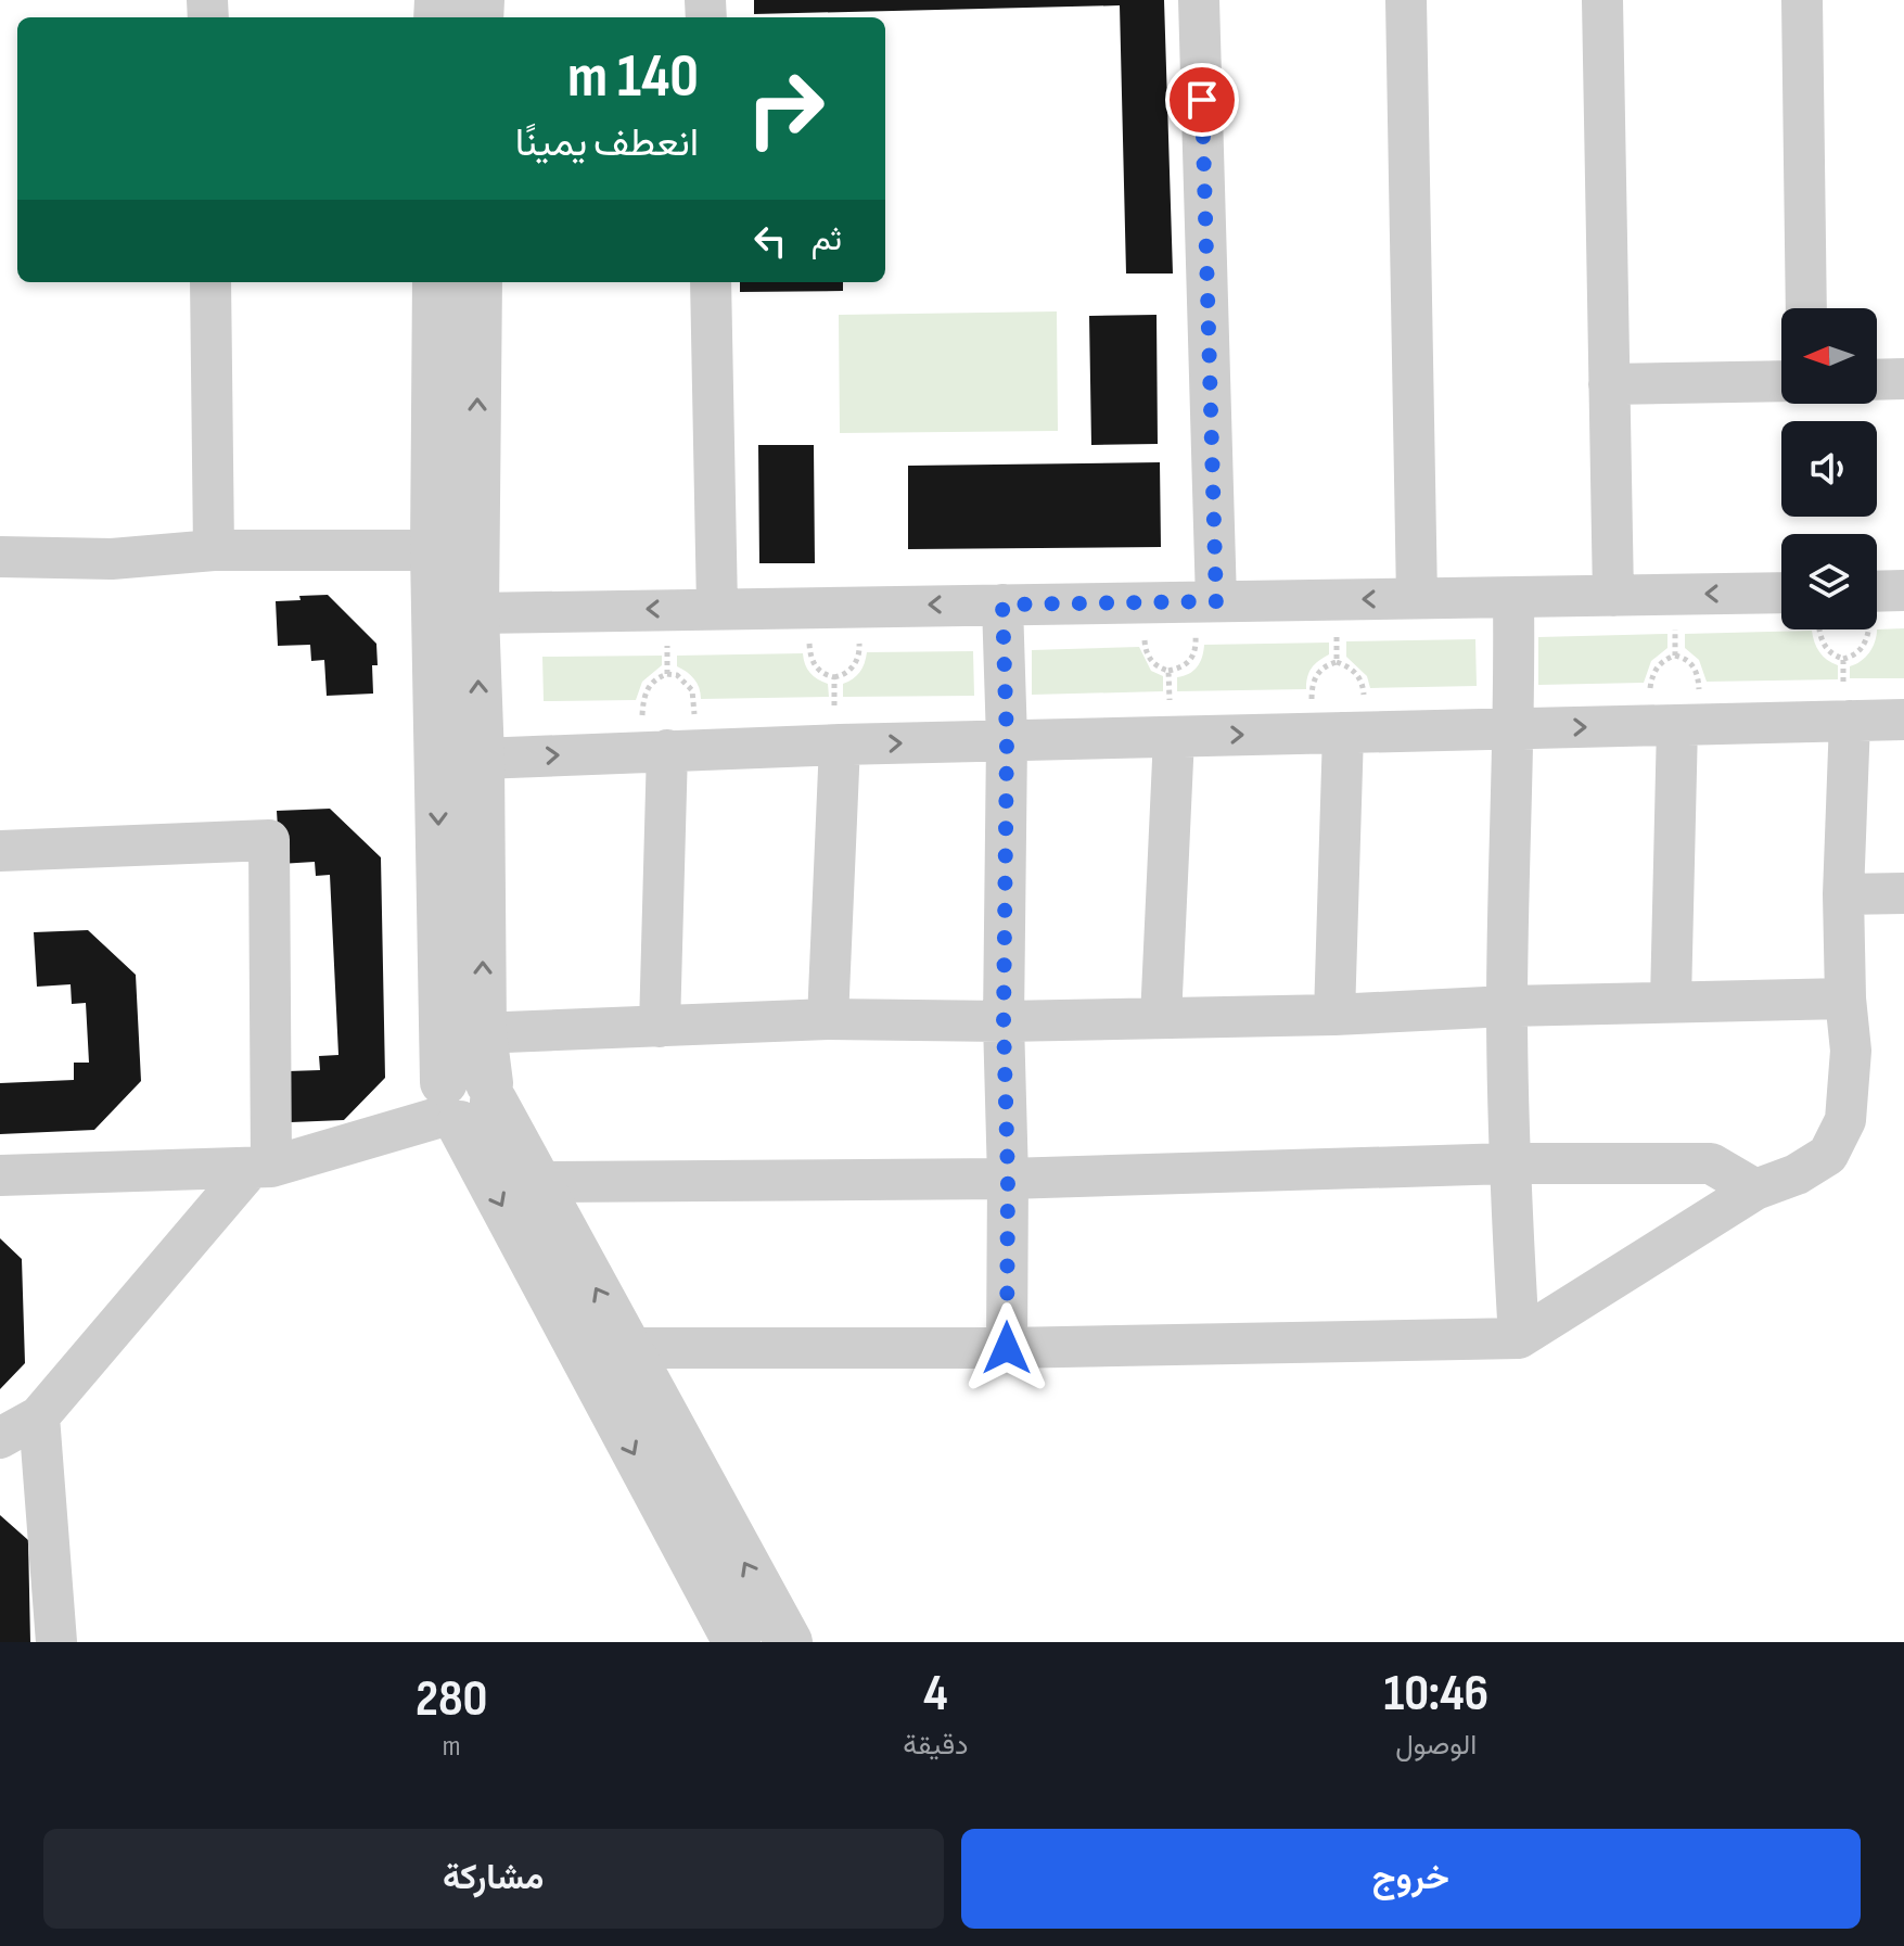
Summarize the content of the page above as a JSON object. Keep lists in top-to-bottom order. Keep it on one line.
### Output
{"north":"left","page":{"turn":["140 m","انعطف يمينًا"],"then":"ثم","eta":["10:46","الوصول","4","دقيقة","280","m"],"buttons":["خروج","مشاركة"]}}
